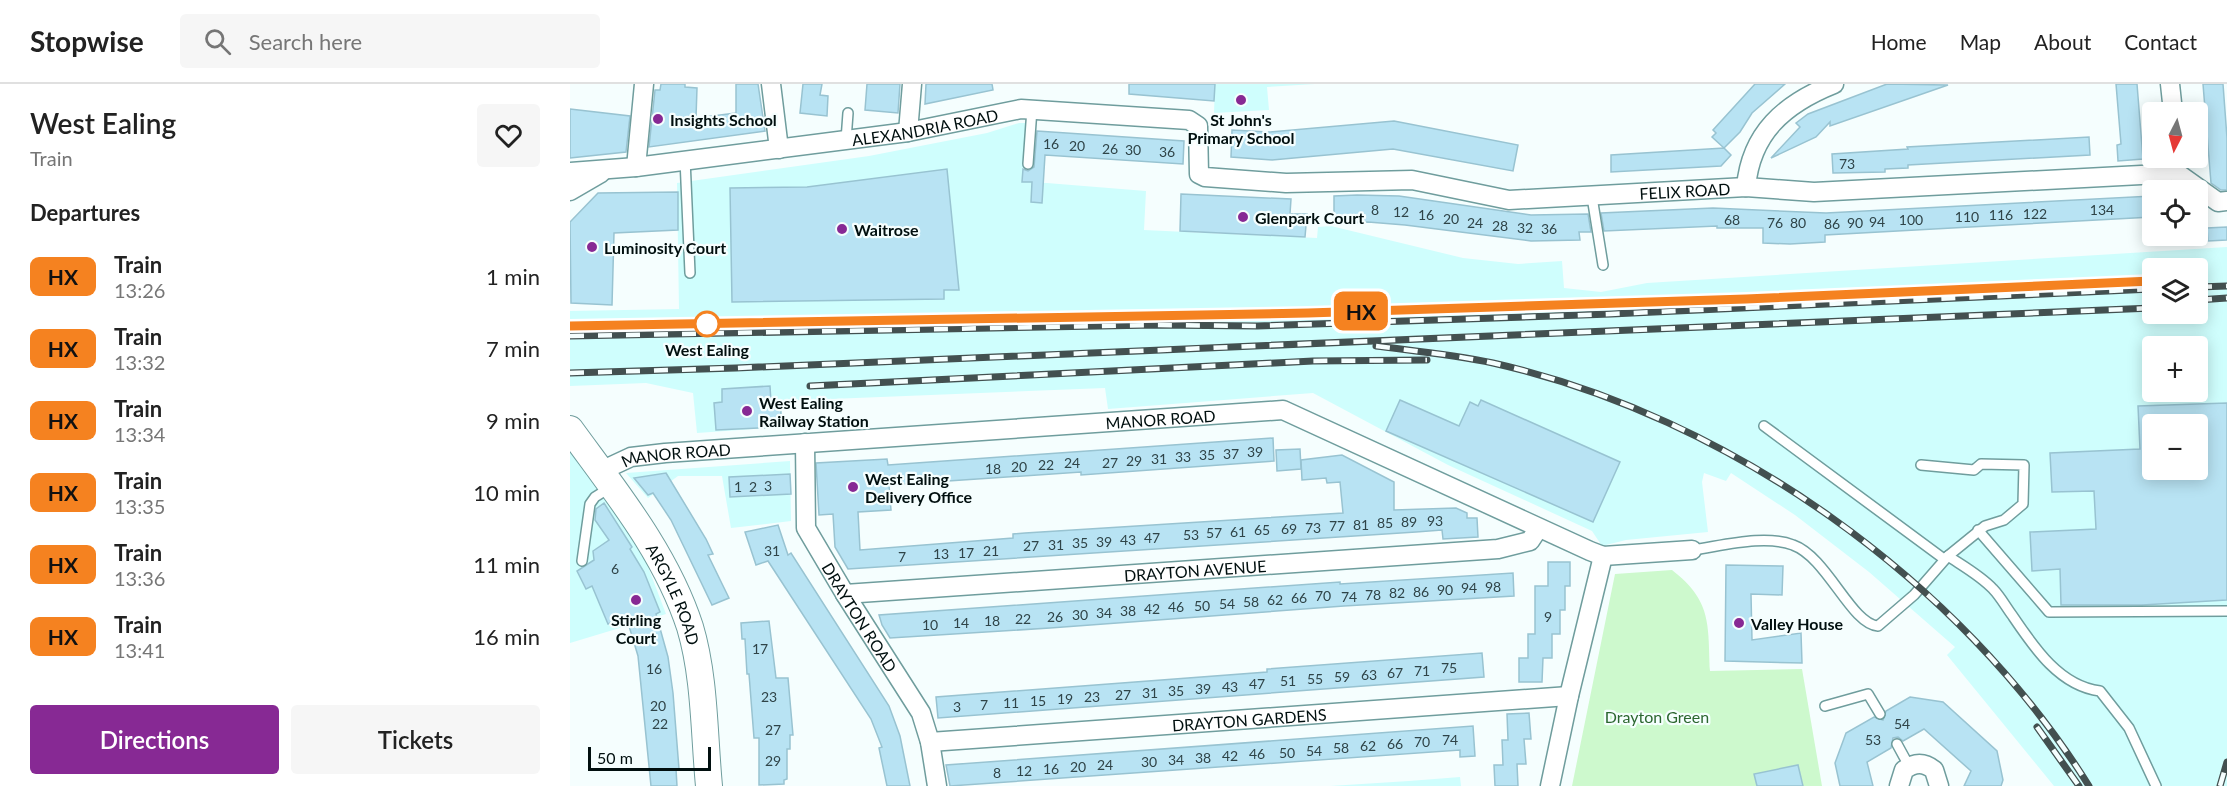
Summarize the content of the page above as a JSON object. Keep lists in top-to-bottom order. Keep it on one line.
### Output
{"streets":{"main road":["ARGYLE ROAD"],"street":["ALEXANDRIA ROAD","FELIX ROAD","MANOR ROAD","DRAYTON AVENUE","DRAYTON ROAD","DRAYTON GARDENS"]},"crossings":[["ALEXANDRIA ROAD","FELIX ROAD"],["MANOR ROAD","DRAYTON AVENUE"],["MANOR ROAD","ARGYLE ROAD"],["MANOR ROAD","DRAYTON ROAD"],["DRAYTON AVENUE","DRAYTON ROAD"],["DRAYTON ROAD","DRAYTON GARDENS"]],"parks":["Drayton Green"],"places":["St John's Primary School","Insights School","Glenpark Court","Waitrose","Luminosity Court","West Ealing","West Ealing Railway Station","West Ealing Delivery Office","Stirling Court","Valley House"],"house_numbers":["16","20","26","30","36","73","8","134","12","122","16","116","110","20","68","100","94","24","76","80","90","86","28","32","36","39","37","35","33","31","29","24","27","22","20","18","3","1","2","93","89","85","81","77","73","69","65","61","57","53","47","43","39","35","31","27","31","21","17","13","7","6","98","94","90","86","82","78","70","74","66","62","58","54","50","46","42","38","34","30","26","9","22","18","14","10","17","75","16","71","67","63","59","55","51","47","43","39","35","31","27","23","23","19","15","11","7","20","3","22","54","27","74","53","70","66","62","58","54","50","46","42","38","34","29","30","24","20","16","12","8"],"scale_bar":"50 m","north":"bottom","page":{"header":"Stopwise","search":"Search here","nav":["Home","Map","About","Contact"],"heading":[["West Ealing","Train"],"Departures"],"on_map":"HX","map_buttons":["+","−"],"list":[{"mark":"HX","name":"Train","note":"13:26","value":"1 min"},{"mark":"HX","name":"Train","note":"13:32","value":"7 min"},{"mark":"HX","name":"Train","note":"13:34","value":"9 min"},{"mark":"HX","name":"Train","note":"13:35","value":"10 min"},{"mark":"HX","name":"Train","note":"13:36","value":"11 min"},{"mark":"HX","name":"Train","note":"13:41","value":"16 min"}],"buttons":["Directions","Tickets"],"scale":"50 m"}}
